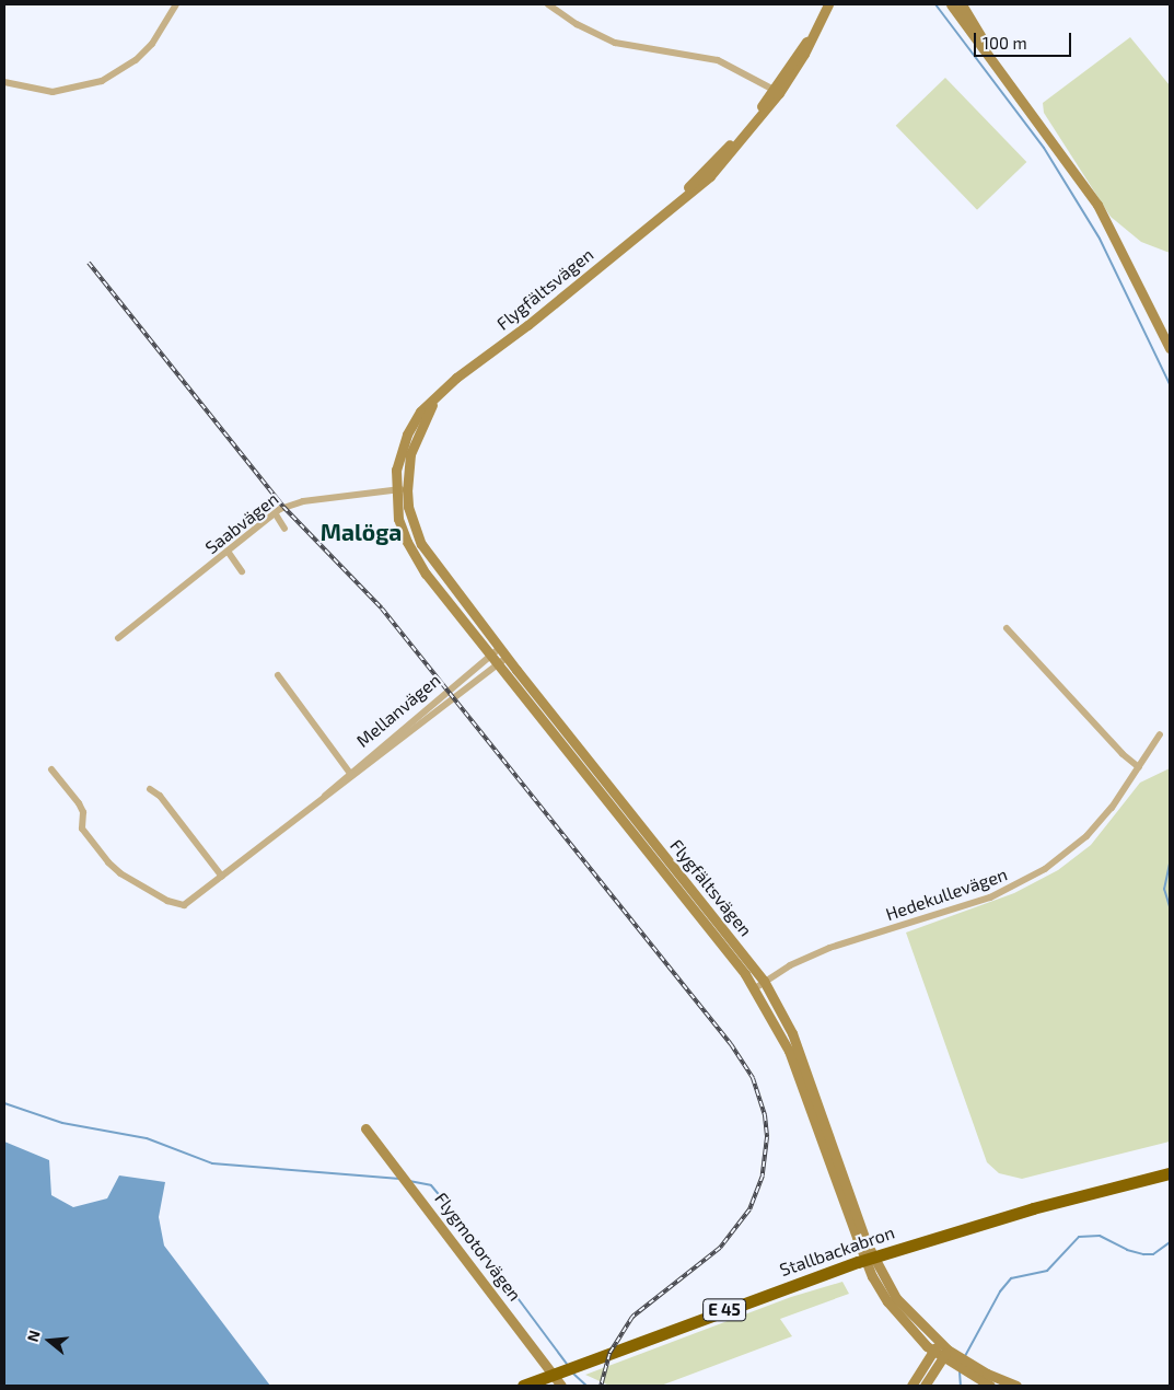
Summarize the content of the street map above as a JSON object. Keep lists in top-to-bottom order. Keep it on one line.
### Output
{"streets":{"highway":["Stallbackabron","E 45"],"street":["Flygfältsvägen","Saabvägen","Mellanvägen","Hedekullevägen","Flygmotorvägen"]},"crossings":[["Flygfältsvägen","Saabvägen"],["Flygfältsvägen","Mellanvägen"],["Flygfältsvägen","Hedekullevägen"]],"districts":["Malöga"],"scale_bar":"100 m","north":"left"}
